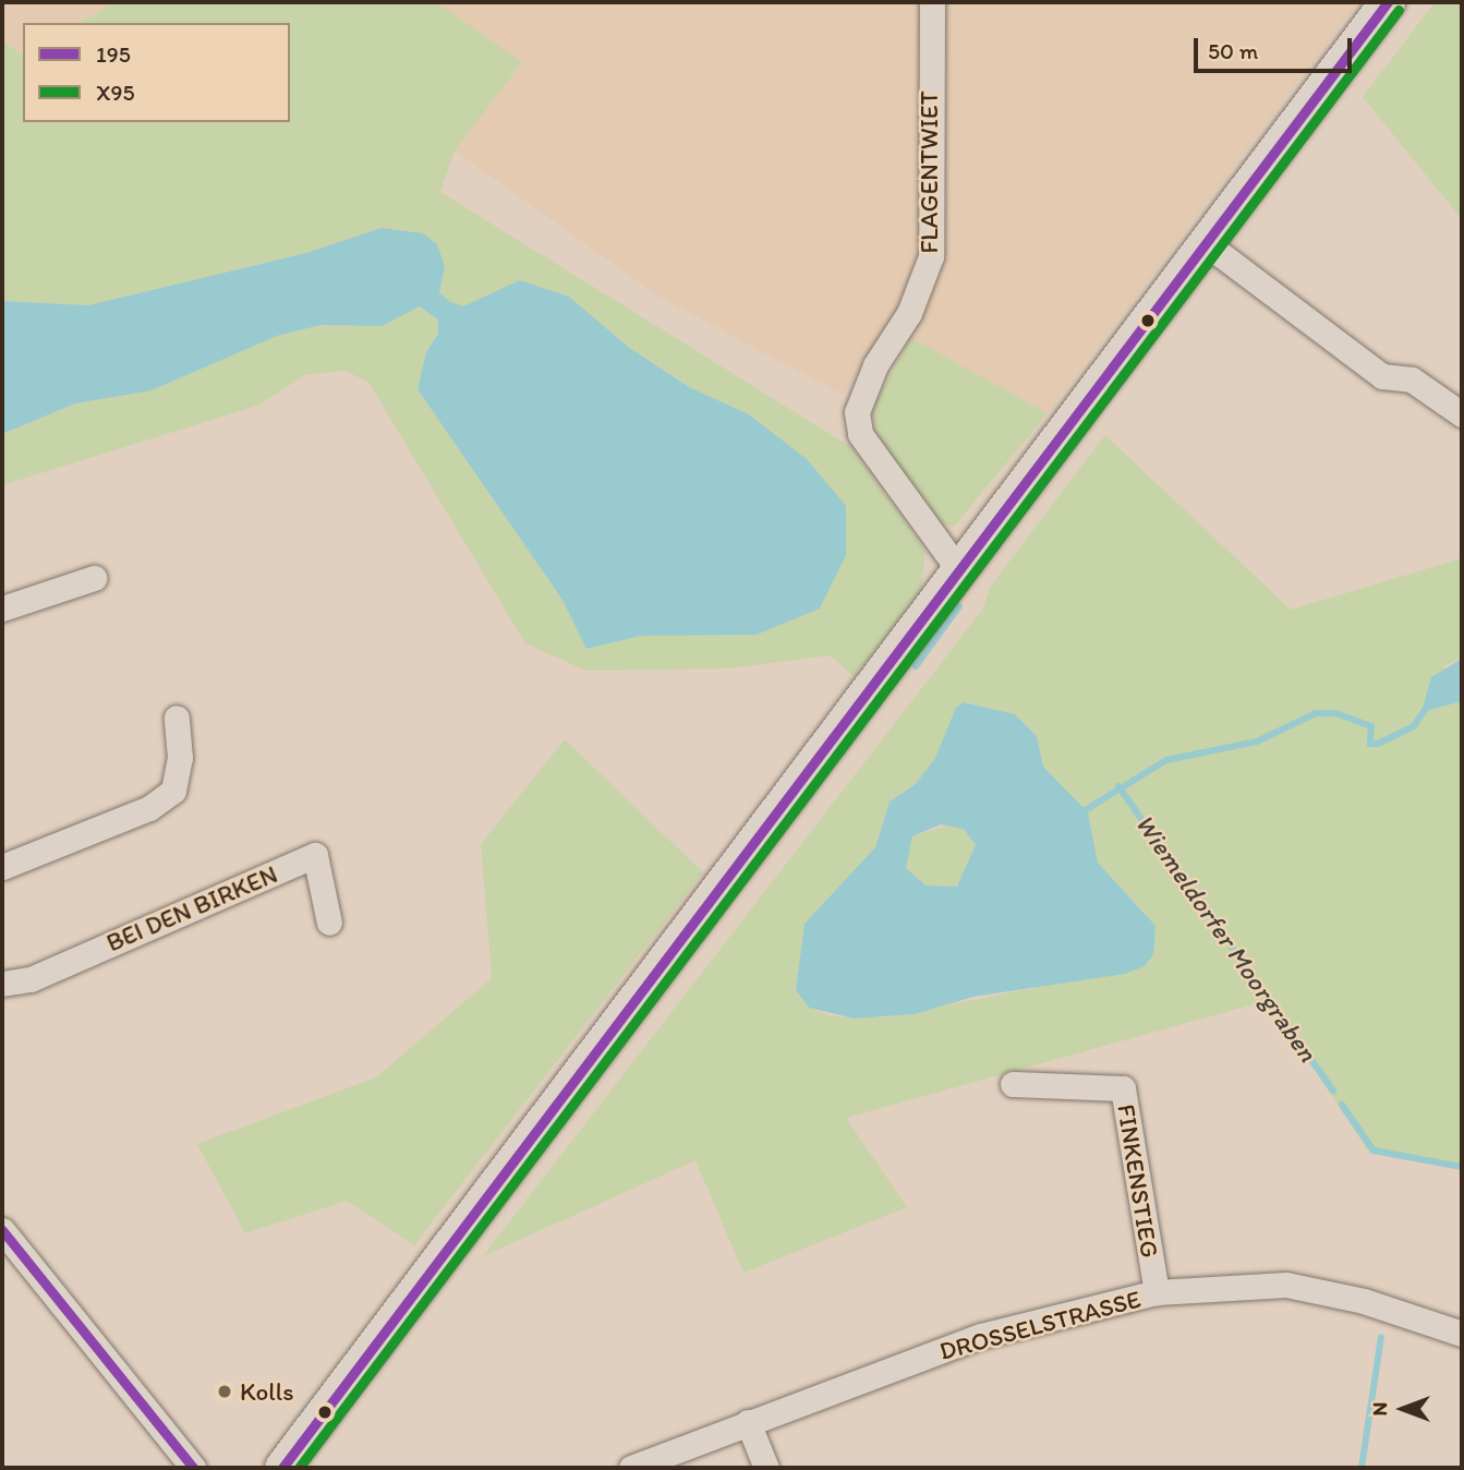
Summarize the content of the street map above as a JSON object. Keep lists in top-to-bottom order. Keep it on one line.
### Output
{"streets":{"street":["FLAGENTWIET","BEI DEN BIRKEN","FINKENSTIEG","DROSSELSTRASSE"]},"crossings":[["FINKENSTIEG","DROSSELSTRASSE"]],"water":["Wiemeldorfer Moorgraben"],"places":["Kolls"],"lines":["transit line 195","transit line X95"],"legend":["195","X95"],"scale_bar":"50 m","north":"left"}
